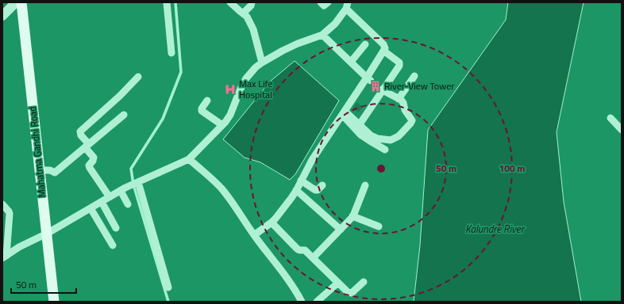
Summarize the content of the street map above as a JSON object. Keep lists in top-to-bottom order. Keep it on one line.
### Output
{"streets":{"main road":["Mahatma Gandhi Road"]},"water":["Kalundre River"],"places":{"building":["River-View Tower"],"hospital":["Max Life Hospital"]},"scale_bar":"50 m","rings":["50 m","100 m"]}
